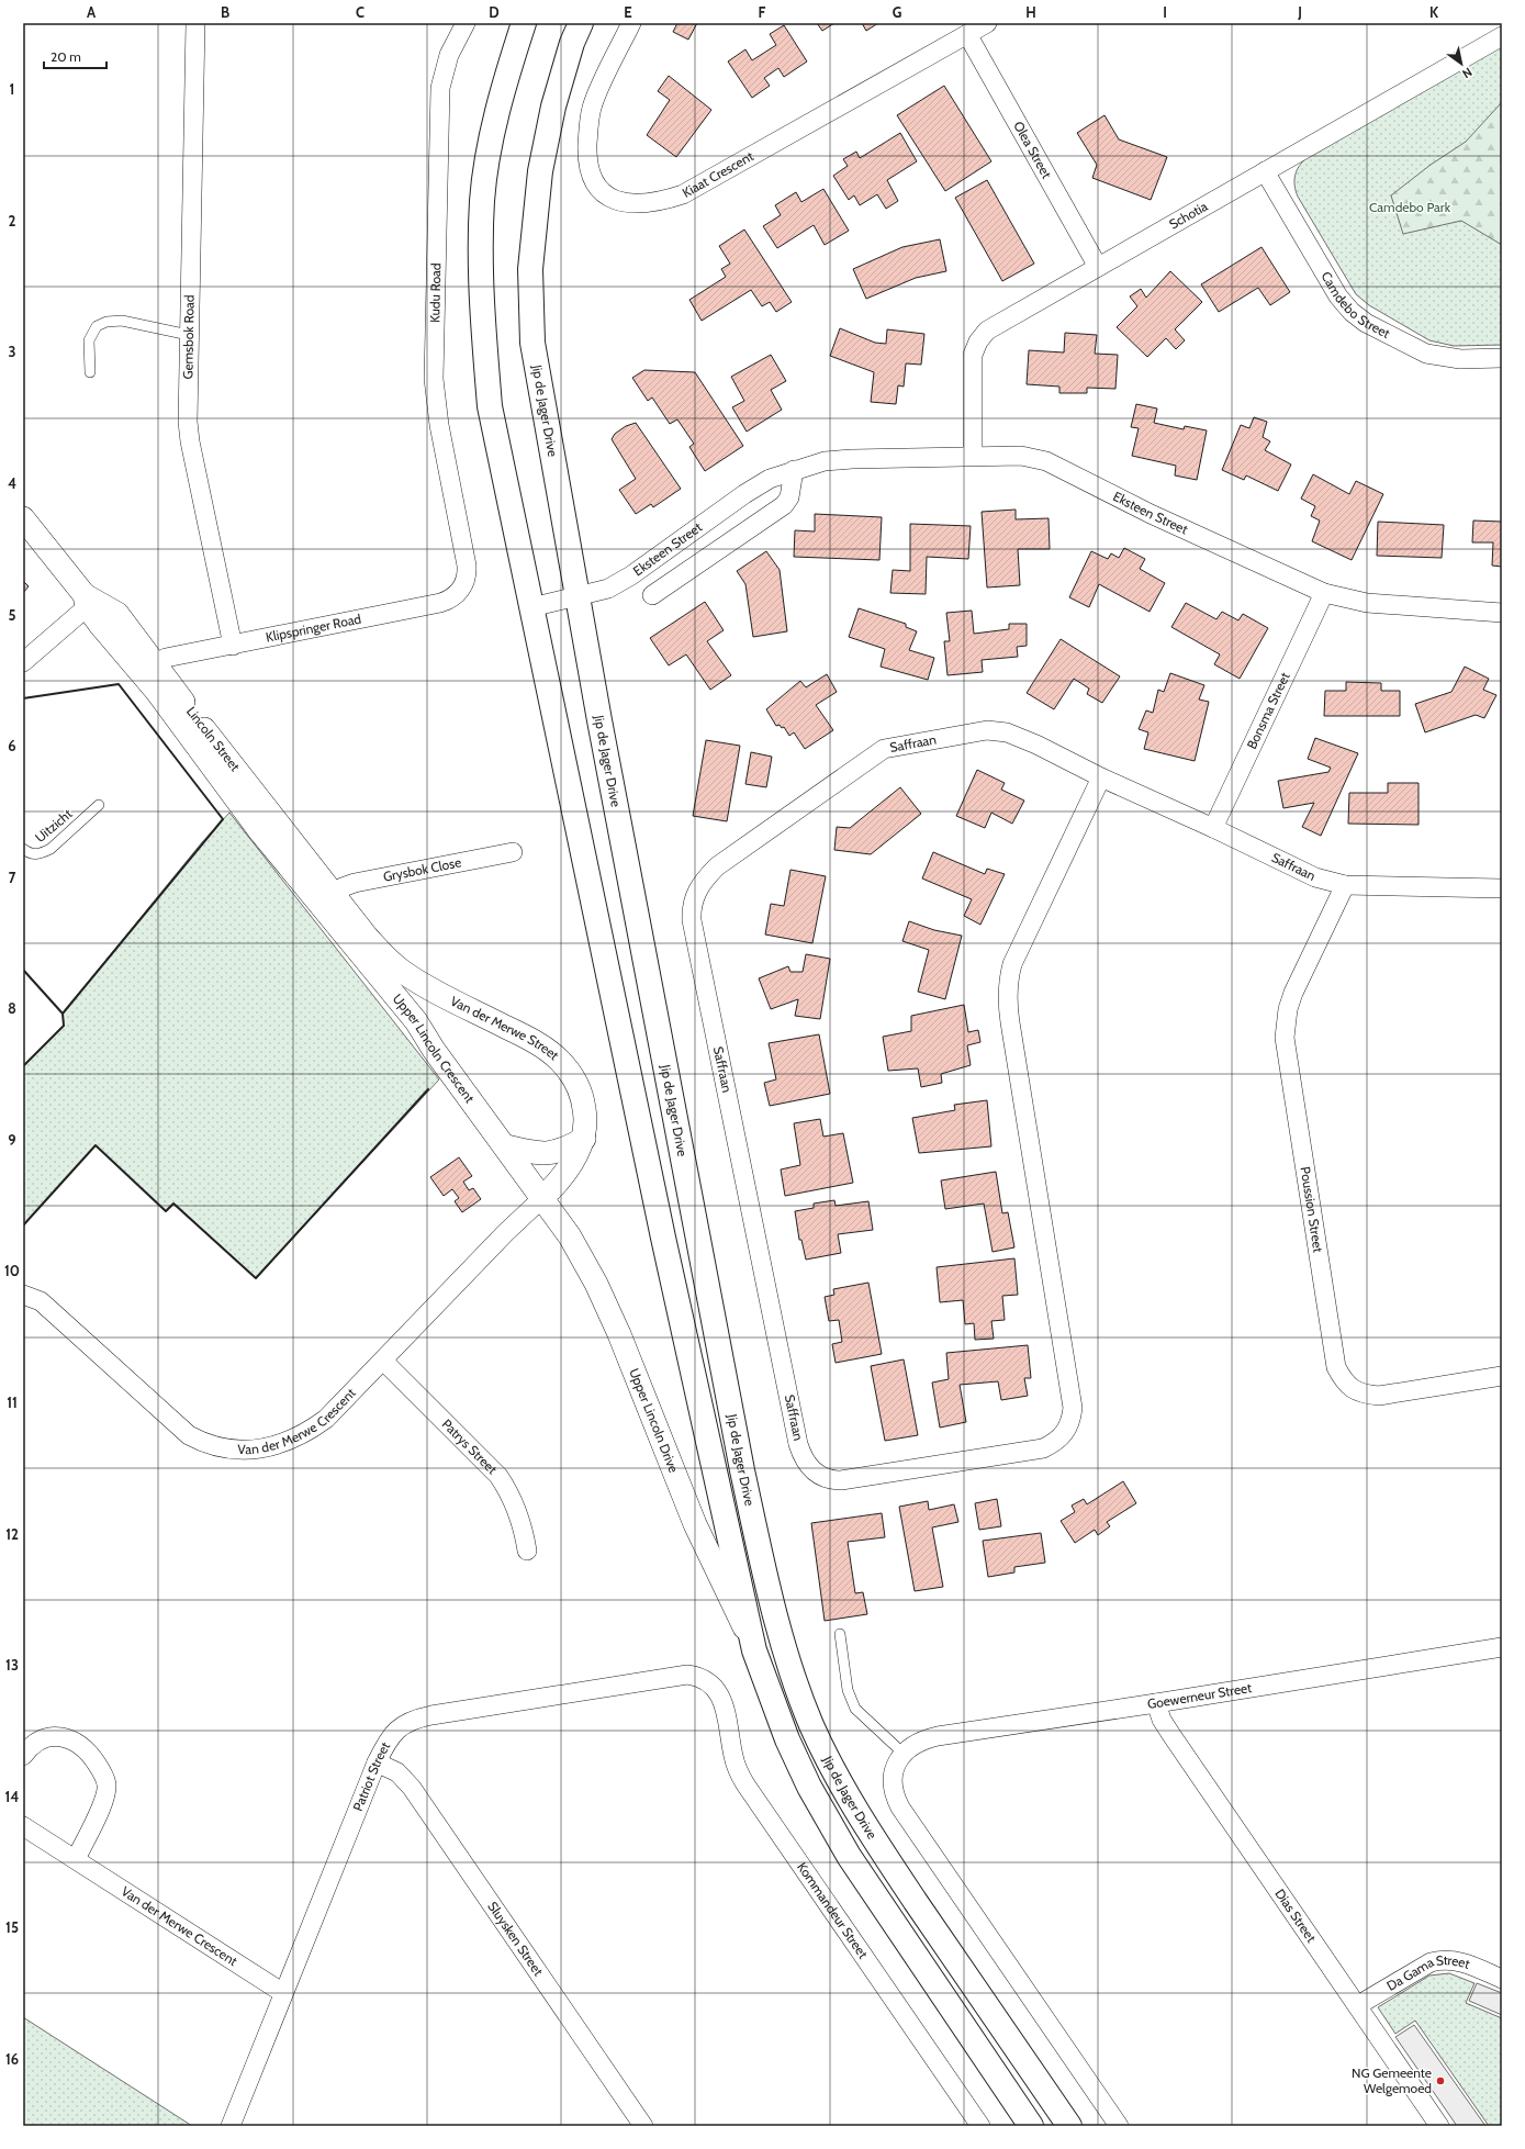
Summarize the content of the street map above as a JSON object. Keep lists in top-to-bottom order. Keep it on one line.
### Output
{"streets":{"main road":["Jip de Jager Drive"],"street":["Olea Street","Kiaat Crescent","Schotia","Kudu Road","Camdebo Street","Gemsbok Road","Eksteen Street","Klipspringer Road","Bonsma Street","Lincoln Street","Saffraan","Grysbok Close","Van der Merwe Street","Upper Lincoln Crescent","Poussion Street","Van der Merwe Crescent","Upper Lincoln Drive","Patrys Street","Goewerneur Street","Patriot Street","Kommandeur Street","Dias Street","Sluysken Street","Da Gama Street"],"lane":["Uitzicht"]},"crossings":[["Olea Street","Kiaat Crescent"],["Olea Street","Schotia"],["Schotia","Camdebo Street"],["Schotia","Eksteen Street"],["Kudu Road","Klipspringer Road"],["Gemsbok Road","Klipspringer Road"],["Jip de Jager Drive","Eksteen Street"],["Jip de Jager Drive","Upper Lincoln Drive"],["Eksteen Street","Bonsma Street"],["Klipspringer Road","Lincoln Street"],["Bonsma Street","Saffraan"],["Lincoln Street","Grysbok Close"],["Lincoln Street","Van der Merwe Street"],["Lincoln Street","Upper Lincoln Crescent"],["Saffraan","Poussion Street"],["Grysbok Close","Van der Merwe Street"],["Grysbok Close","Upper Lincoln Crescent"],["Van der Merwe Street","Upper Lincoln Crescent"],["Van der Merwe Street","Van der Merwe Crescent"],["Van der Merwe Street","Upper Lincoln Drive"],["Upper Lincoln Crescent","Van der Merwe Crescent"],["Upper Lincoln Crescent","Upper Lincoln Drive"],["Van der Merwe Crescent","Upper Lincoln Drive"],["Van der Merwe Crescent","Patrys Street"],["Van der Merwe Crescent","Patriot Street"],["Goewerneur Street","Dias Street"],["Patriot Street","Kommandeur Street"],["Patriot Street","Sluysken Street"],["Dias Street","Da Gama Street"]],"parks":["Camdebo Park"],"places":["NG Gemeente Welgemoed"],"scale_bar":"20 m","north":"bottom right","grid":{"columns":["A","B","C","D","E","F","G","H","I","J","K"],"rows":["1","2","3","4","5","6","7","8","9","10","11","12","13","14","15","16"]}}
